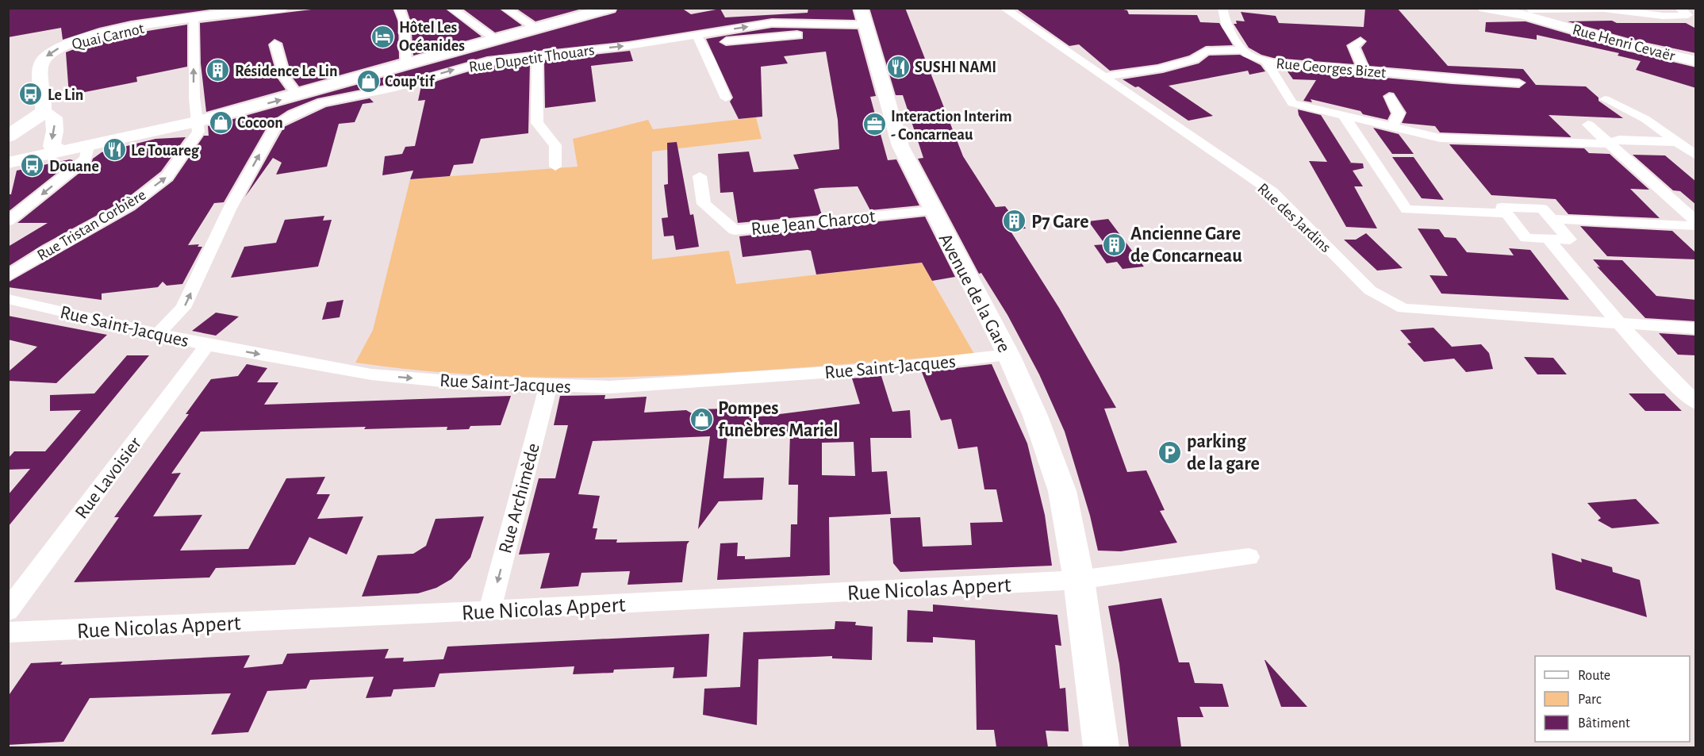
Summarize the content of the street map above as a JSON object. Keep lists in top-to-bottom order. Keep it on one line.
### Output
{"streets":{"main road":["Quai Carnot","Rue Henri Cevaër","Avenue de la Gare"],"street":["Rue Dupetit Thouars","Rue Georges Bizet","Rue des Jardins","Rue Jean Charcot","Rue Tristan Corbière","Rue Saint-Jacques","Rue Lavoisier","Rue Archimède","Rue Nicolas Appert"]},"crossings":[["Rue Dupetit Thouars","Avenue de la Gare"],["Rue Dupetit Thouars","Rue Saint-Jacques"],["Rue Jean Charcot","Avenue de la Gare"],["Avenue de la Gare","Rue Saint-Jacques"],["Avenue de la Gare","Rue Nicolas Appert"],["Rue Saint-Jacques","Rue Lavoisier"],["Rue Saint-Jacques","Rue Archimède"],["Rue Archimède","Rue Nicolas Appert"]],"one_way":["Quai Carnot","Rue Dupetit Thouars","Rue Archimède"],"places":{"hotel":["Hôtel Les Océanides"],"restaurant":["SUSHI NAMI","Le Touareg"],"building":["Résidence Le Lin","P7 Gare","Ancienne Gare de Concarneau"],"shop":["Coup'tif","Cocoon","Pompes funèbres Mariel"],"bus stop":["Le Lin","Douane"],"office":["Interaction Interim - Concarneau"],"parking":["parking de la gare"]},"legend":["Route","Parc","Bâtiment"]}
